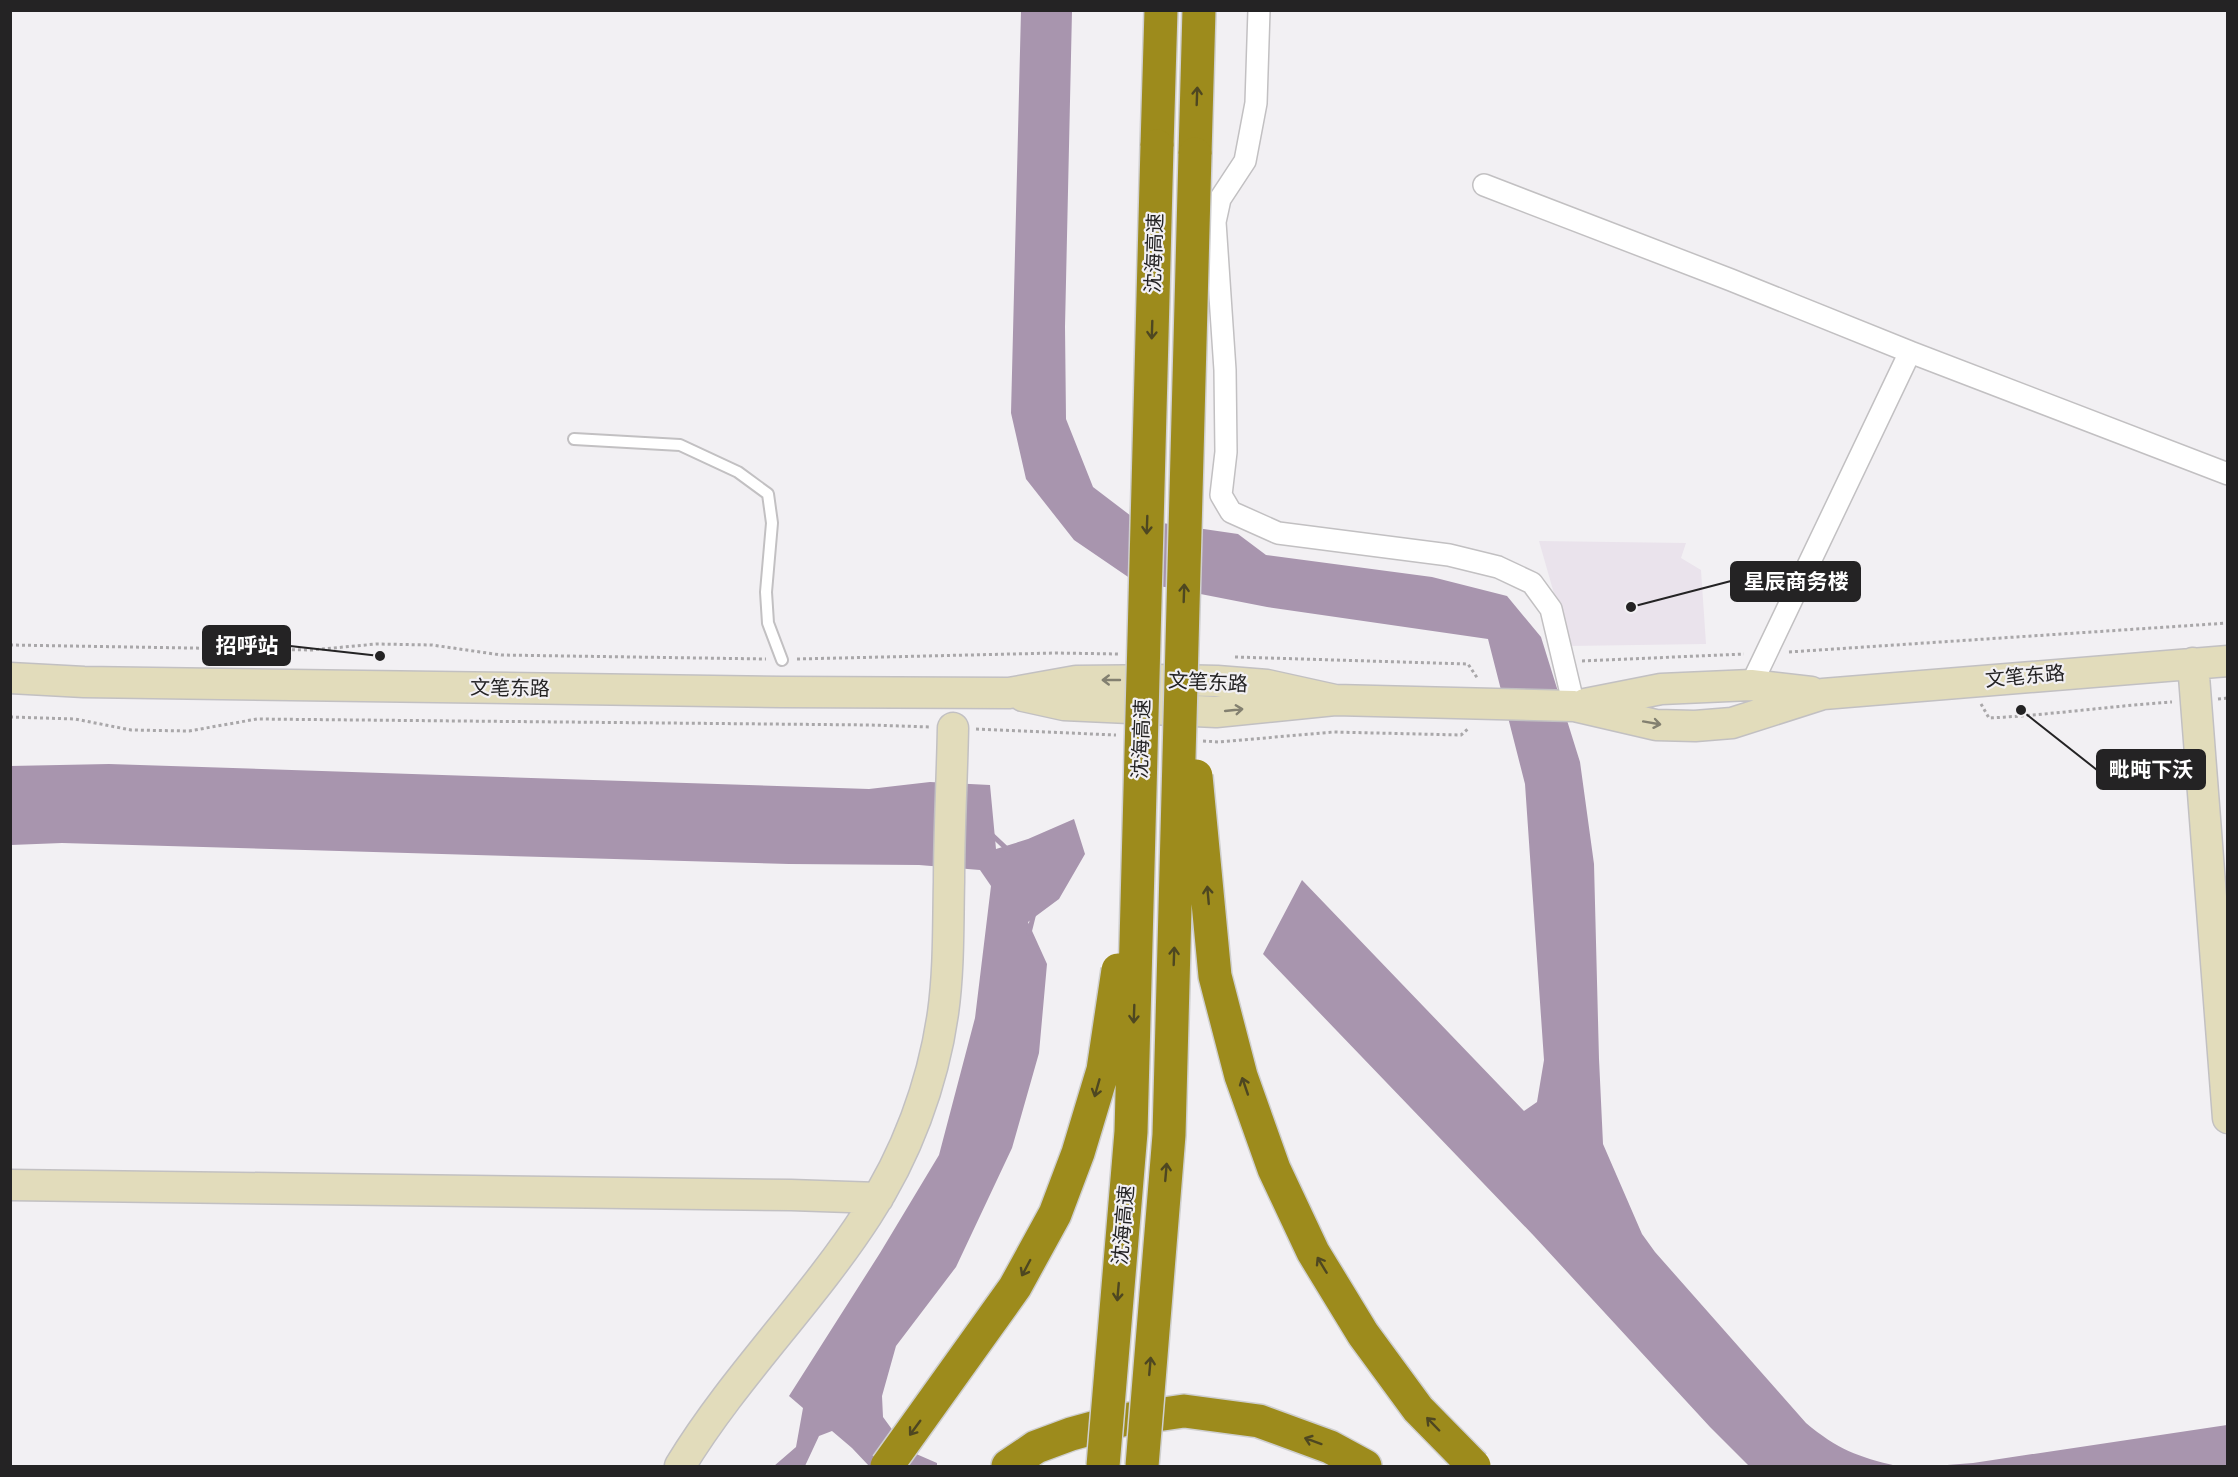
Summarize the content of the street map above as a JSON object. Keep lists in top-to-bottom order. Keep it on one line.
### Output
{"streets":{"highway":["沈海高速"],"main road":["文笔东路"]},"places":["星辰商务楼","招呼站","毗旽下沃"]}
